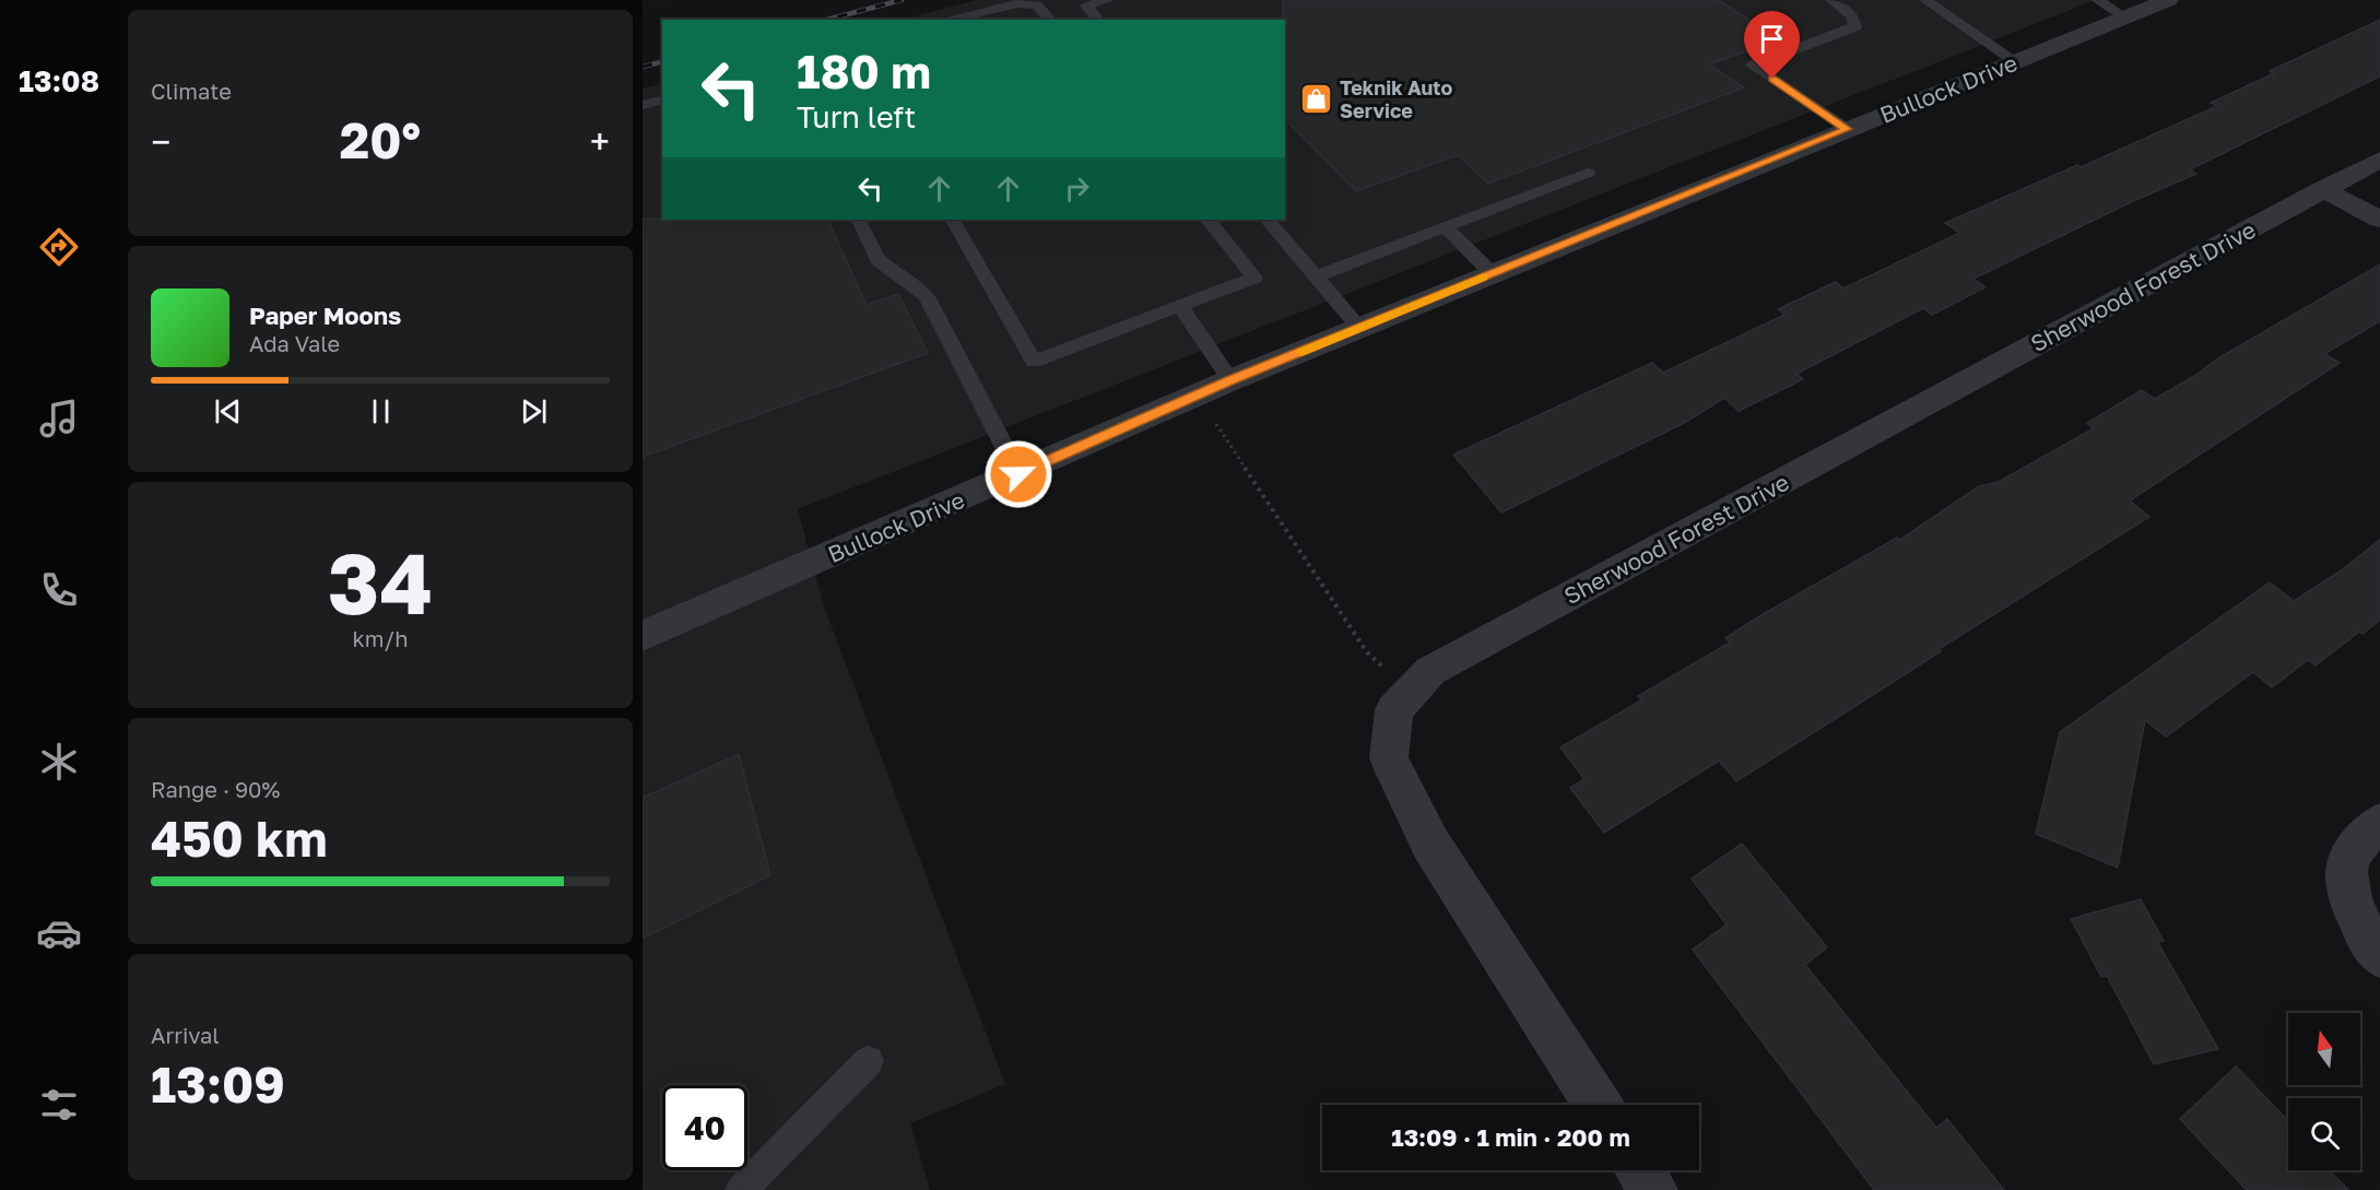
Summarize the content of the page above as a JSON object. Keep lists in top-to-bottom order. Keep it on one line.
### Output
{"streets":{"street":["Bullock Drive","Sherwood Forest Drive"]},"places":{"shop":["Teknik Auto Service"]},"north":"top","page":{"tabs":"13:08","tile":["Climate",["34","km/h"],["Range · 90%","450 km"],["Arrival","13:09"]],"turn":["180 m","Turn left"],"heat":["−","20°","+"],"song":["Paper Moons","Ada Vale"],"limit":"40","trip":"13:09 · 1 min · 200 m"}}
